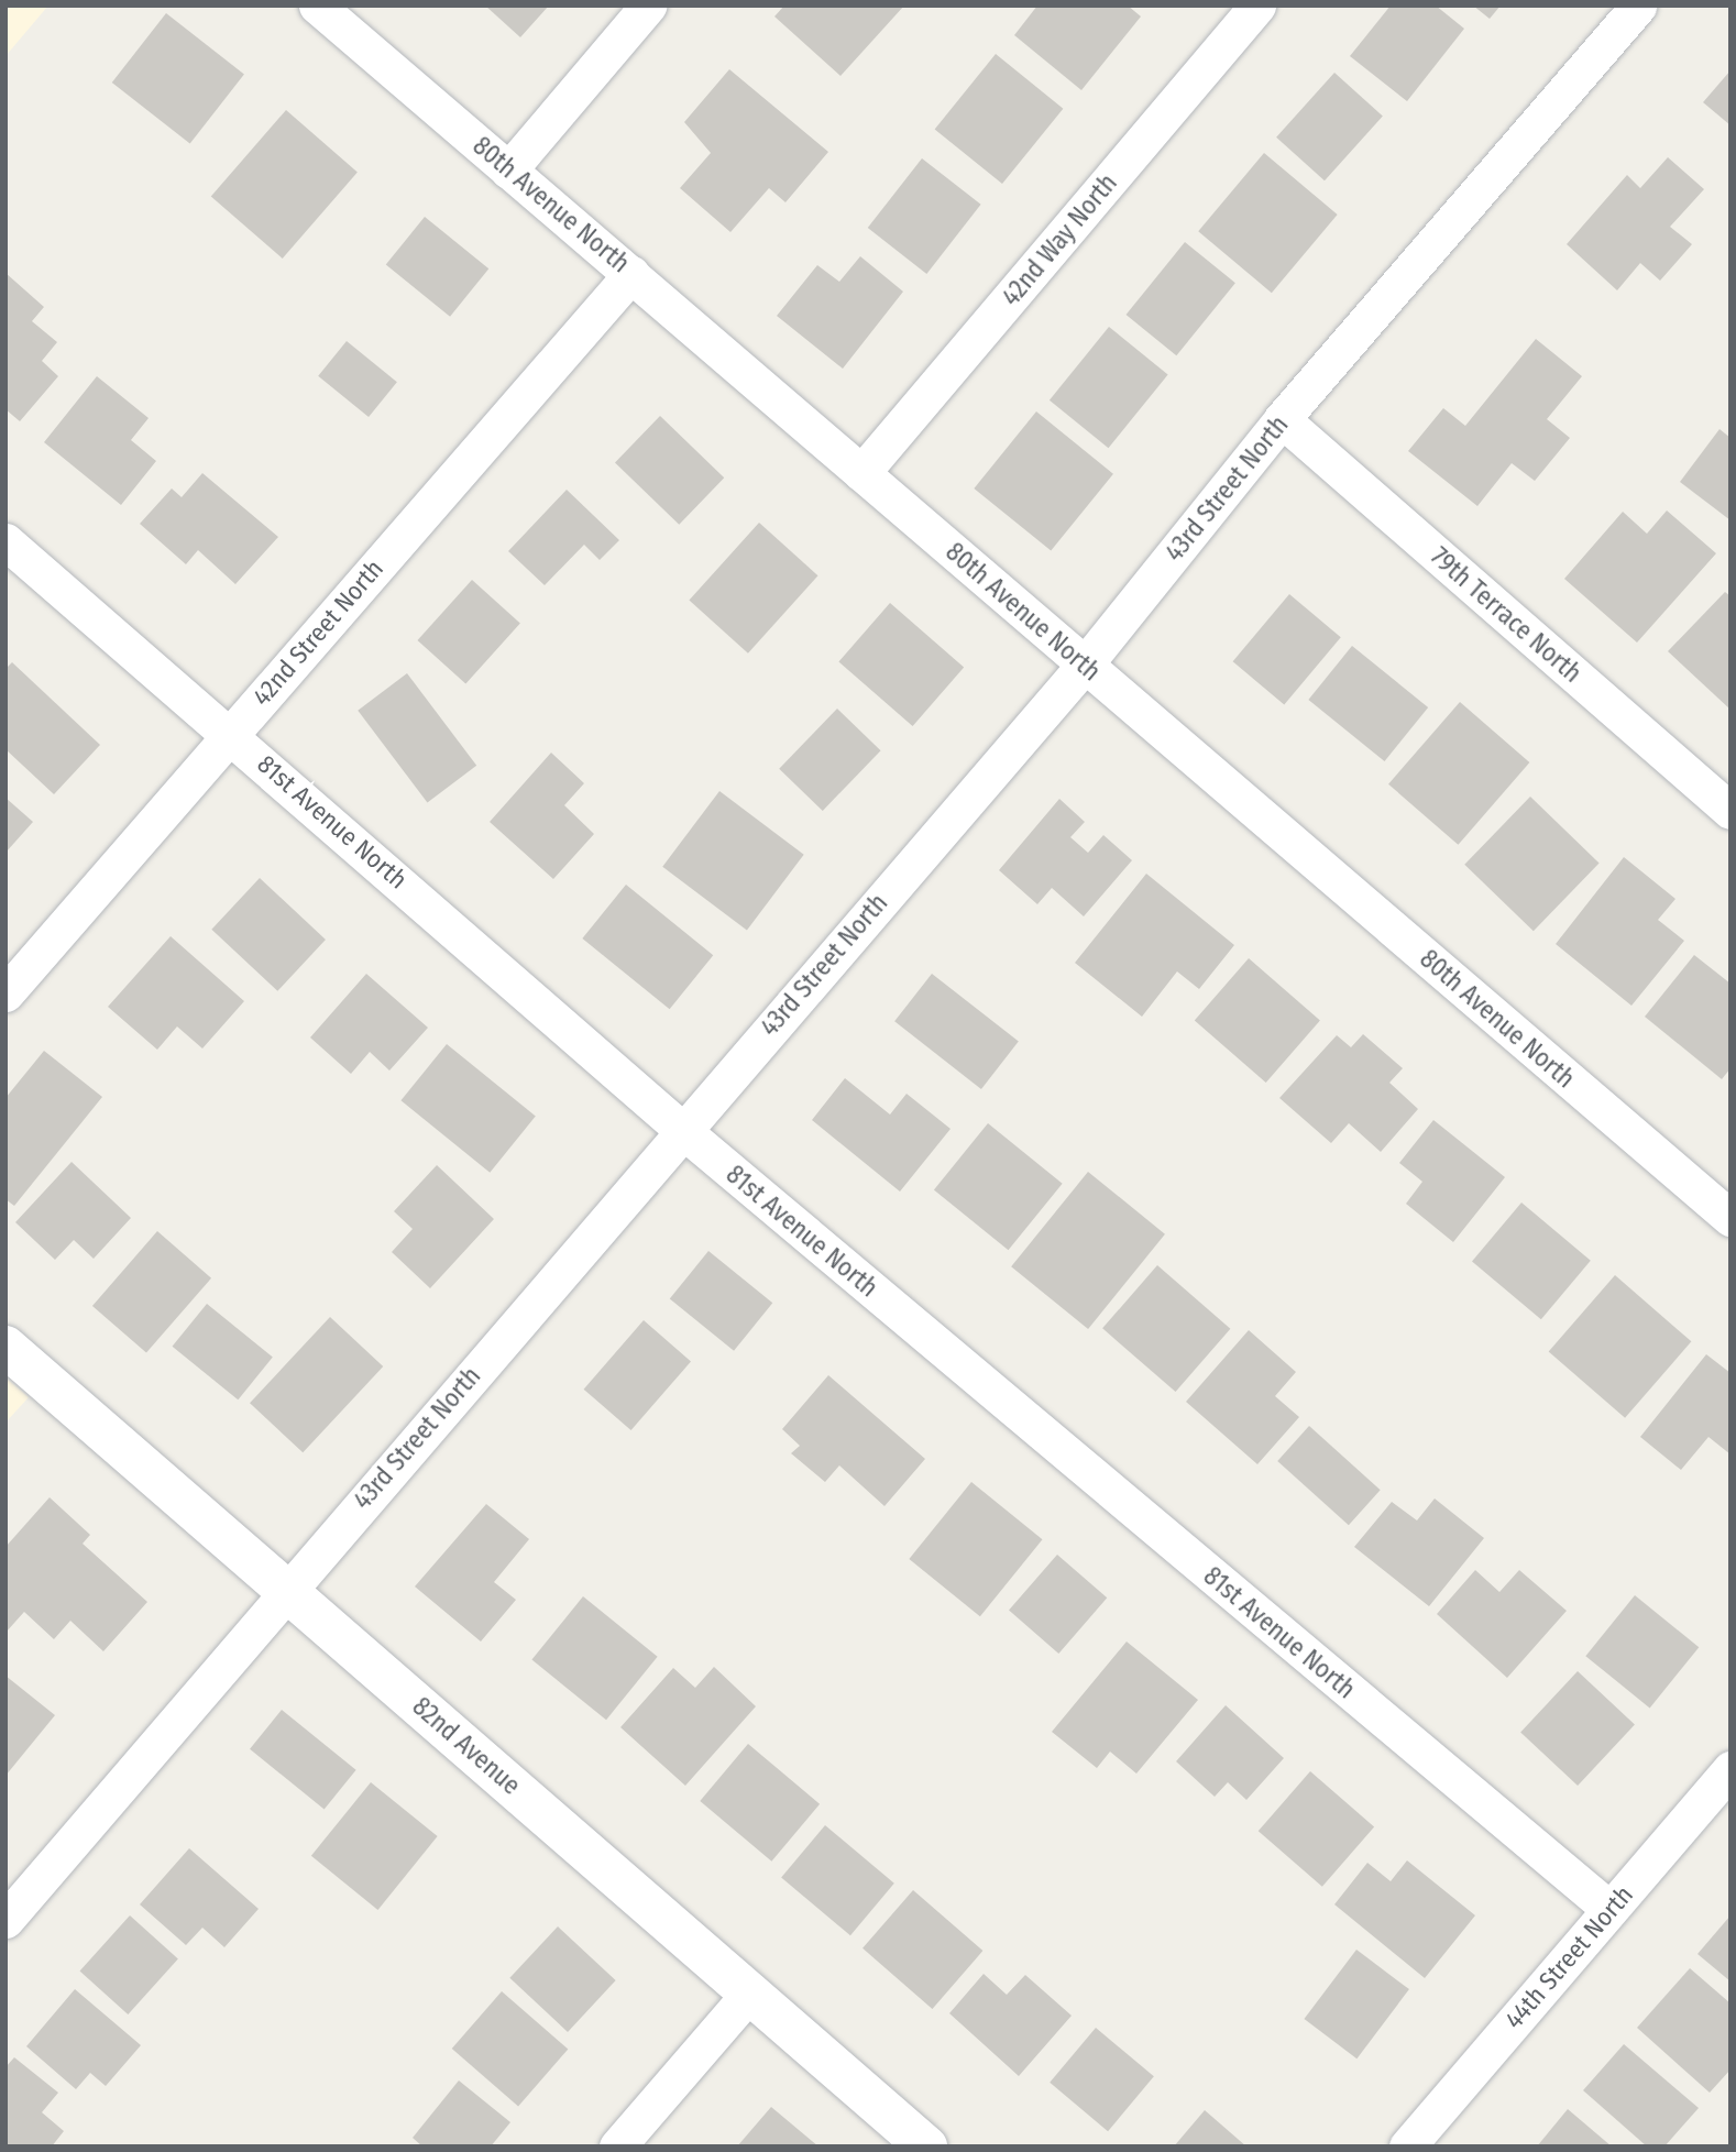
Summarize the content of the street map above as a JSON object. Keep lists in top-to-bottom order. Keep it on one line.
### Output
{"streets":{"street":["80th Avenue North","42nd Way North","43rd Street North","79th Terrace North","42nd Street North","81st Avenue North","82nd Avenue","44th Street North"]},"crossings":[["80th Avenue North","42nd Way North"],["80th Avenue North","43rd Street North"],["80th Avenue North","42nd Street North"],["43rd Street North","79th Terrace North"],["43rd Street North","81st Avenue North"],["43rd Street North","82nd Avenue"],["42nd Street North","81st Avenue North"],["81st Avenue North","44th Street North"]]}
